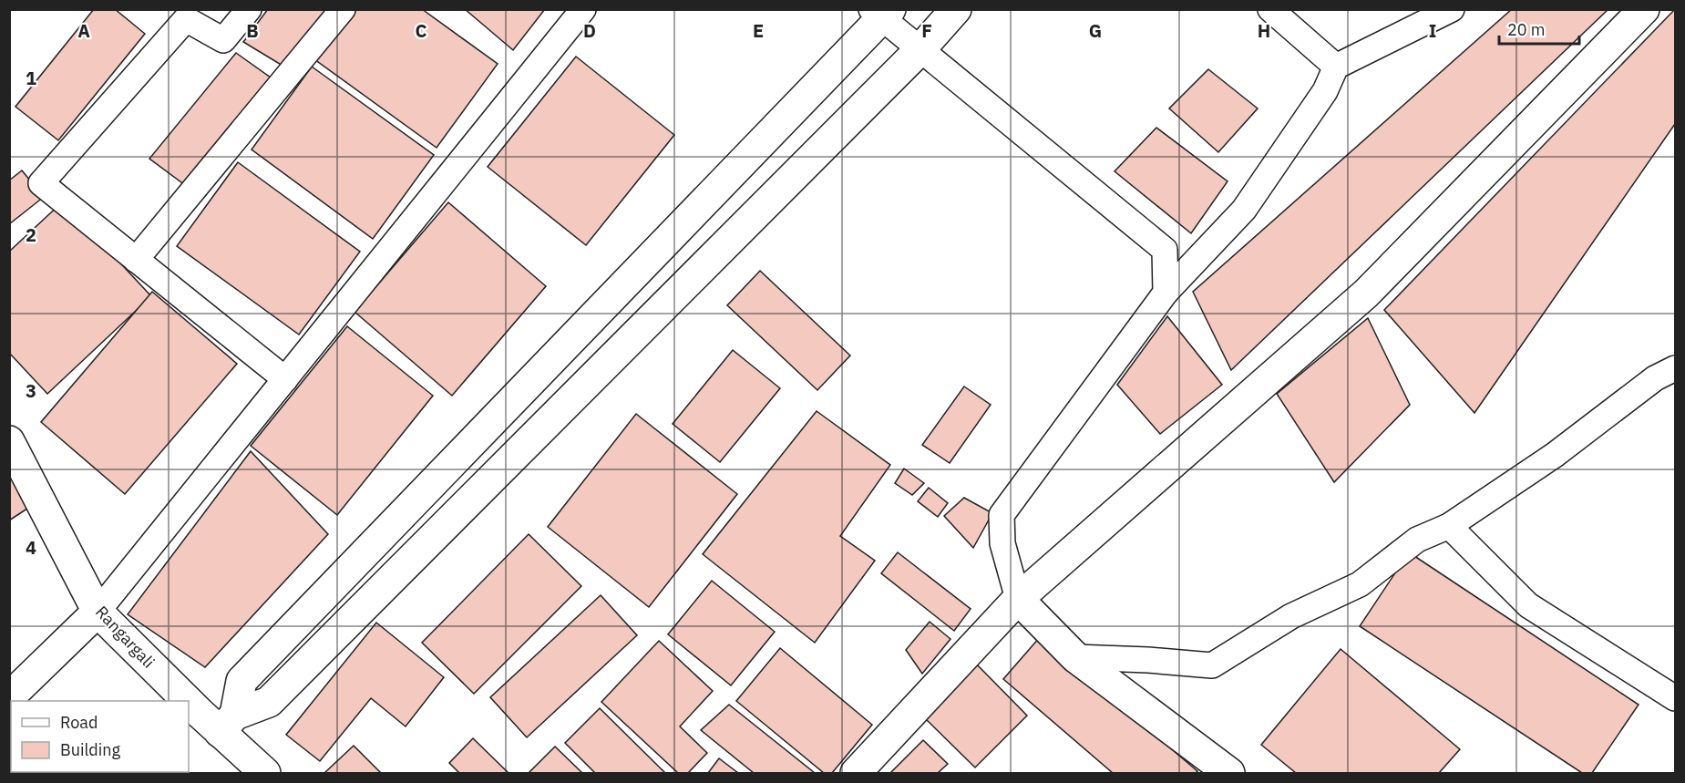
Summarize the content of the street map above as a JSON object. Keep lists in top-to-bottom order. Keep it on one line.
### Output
{"streets":{"street":["Rangargali"]},"legend":["Road","Building"],"scale_bar":"20 m","grid":{"columns":["A","B","C","D","E","F","G","H","I"],"rows":["1","2","3","4"]}}
